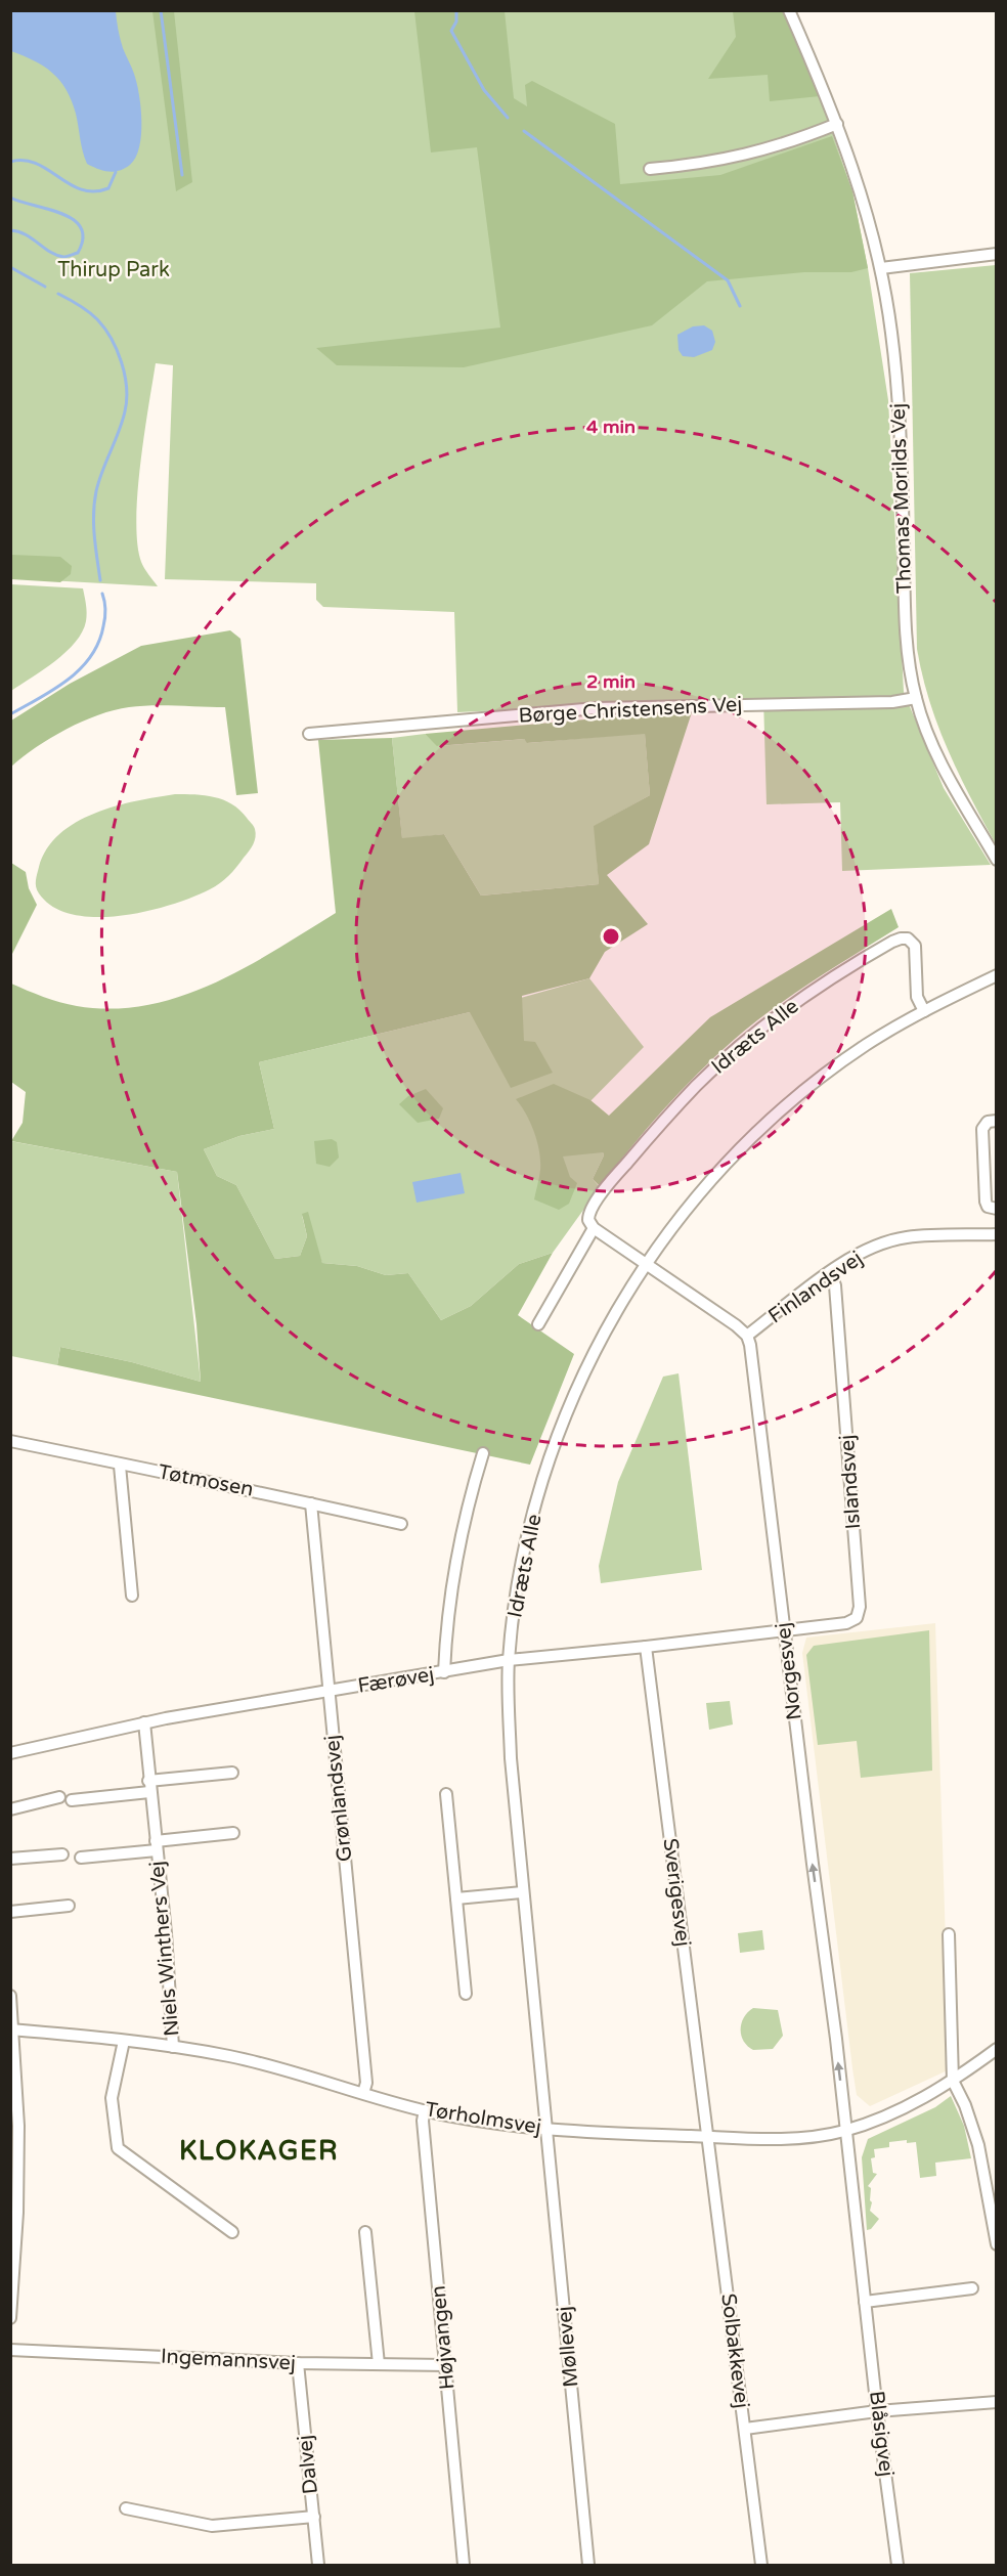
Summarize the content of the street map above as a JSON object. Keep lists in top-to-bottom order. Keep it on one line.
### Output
{"streets":{"street":["Thomas Morilds Vej","Børge Christensens Vej","Idræts Alle","Finlandsvej","Tøtmosen","Islandsvej","Norgesvej","Færøvej","Grønlandsvej","Sverigesvej","Niels Winthers Vej","Tørholmsvej","Højvangen","Møllevej","Solbakkevej","Ingemannsvej","Blåsigvej","Dalvej"]},"crossings":[["Thomas Morilds Vej","Børge Christensens Vej"],["Idræts Alle","Færøvej"],["Idræts Alle","Tørholmsvej"],["Idræts Alle","Møllevej"],["Finlandsvej","Islandsvej"],["Finlandsvej","Norgesvej"],["Tøtmosen","Grønlandsvej"],["Islandsvej","Norgesvej"],["Islandsvej","Færøvej"],["Norgesvej","Færøvej"],["Norgesvej","Tørholmsvej"],["Norgesvej","Blåsigvej"],["Færøvej","Grønlandsvej"],["Færøvej","Sverigesvej"],["Færøvej","Niels Winthers Vej"],["Grønlandsvej","Tørholmsvej"],["Sverigesvej","Tørholmsvej"],["Sverigesvej","Solbakkevej"],["Niels Winthers Vej","Tørholmsvej"],["Tørholmsvej","Højvangen"],["Tørholmsvej","Møllevej"],["Tørholmsvej","Solbakkevej"],["Tørholmsvej","Blåsigvej"],["Højvangen","Ingemannsvej"],["Ingemannsvej","Dalvej"]],"one_way":["Norgesvej"],"districts":["KLOKAGER"],"parks":["Thirup Park"],"rings":["4 min","2 min"]}
